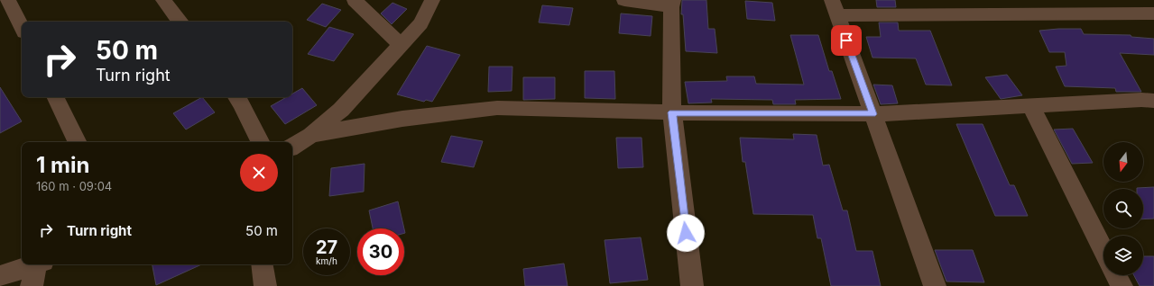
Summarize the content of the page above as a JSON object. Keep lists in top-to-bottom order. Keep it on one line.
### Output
{"north":"bottom","page":{"turn":["50 m","Turn right"],"heading":["1 min","160 m · 09:04"],"list":[{"name":"Turn right","value":"50 m"}],"speed":"27 km/h","limit":"30"}}
